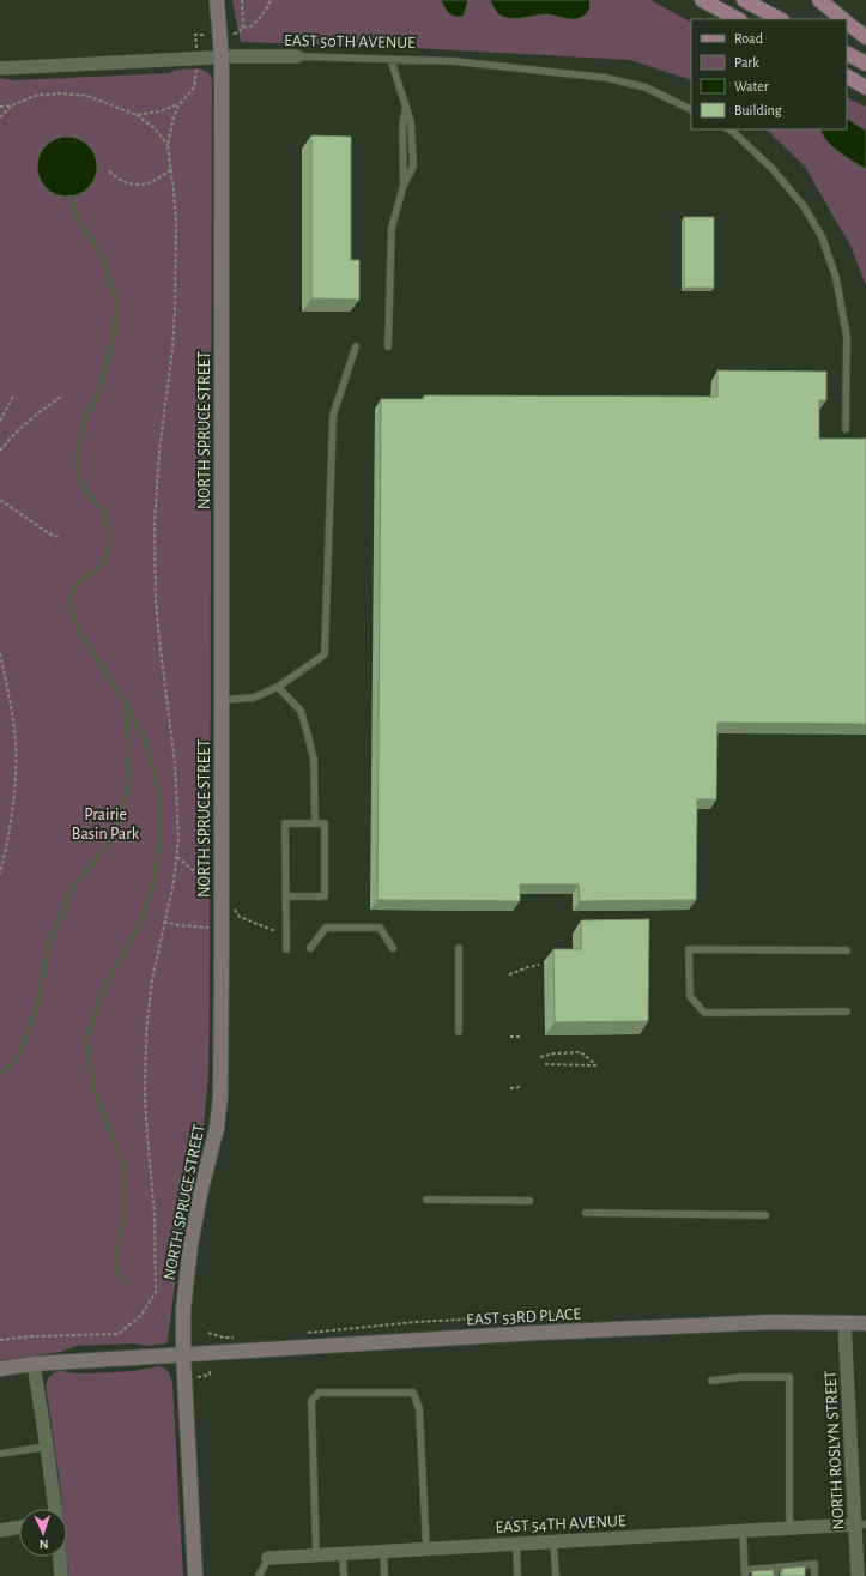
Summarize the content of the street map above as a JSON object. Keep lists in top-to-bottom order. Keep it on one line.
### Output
{"streets":{"street":["EAST 50TH AVENUE","NORTH SPRUCE STREET","EAST 53RD PLACE","NORTH ROSLYN STREET","EAST 54TH AVENUE"]},"crossings":[["EAST 50TH AVENUE","NORTH SPRUCE STREET"],["NORTH SPRUCE STREET","EAST 53RD PLACE"],["EAST 53RD PLACE","NORTH ROSLYN STREET"],["NORTH ROSLYN STREET","EAST 54TH AVENUE"]],"parks":["Prairie Basin Park"],"legend":["Road","Park","Water","Building"],"north":"bottom"}
